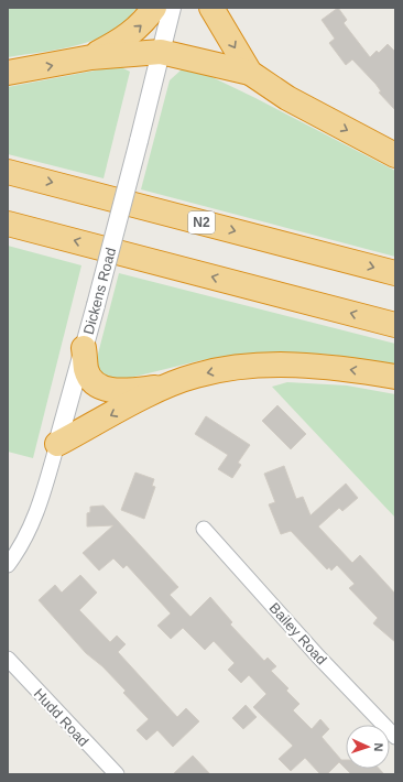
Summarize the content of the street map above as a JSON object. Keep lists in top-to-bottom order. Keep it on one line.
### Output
{"streets":{"highway":["N2"],"street":["Dickens Road","Bailey Road","Hudd Road"]},"north":"right"}
